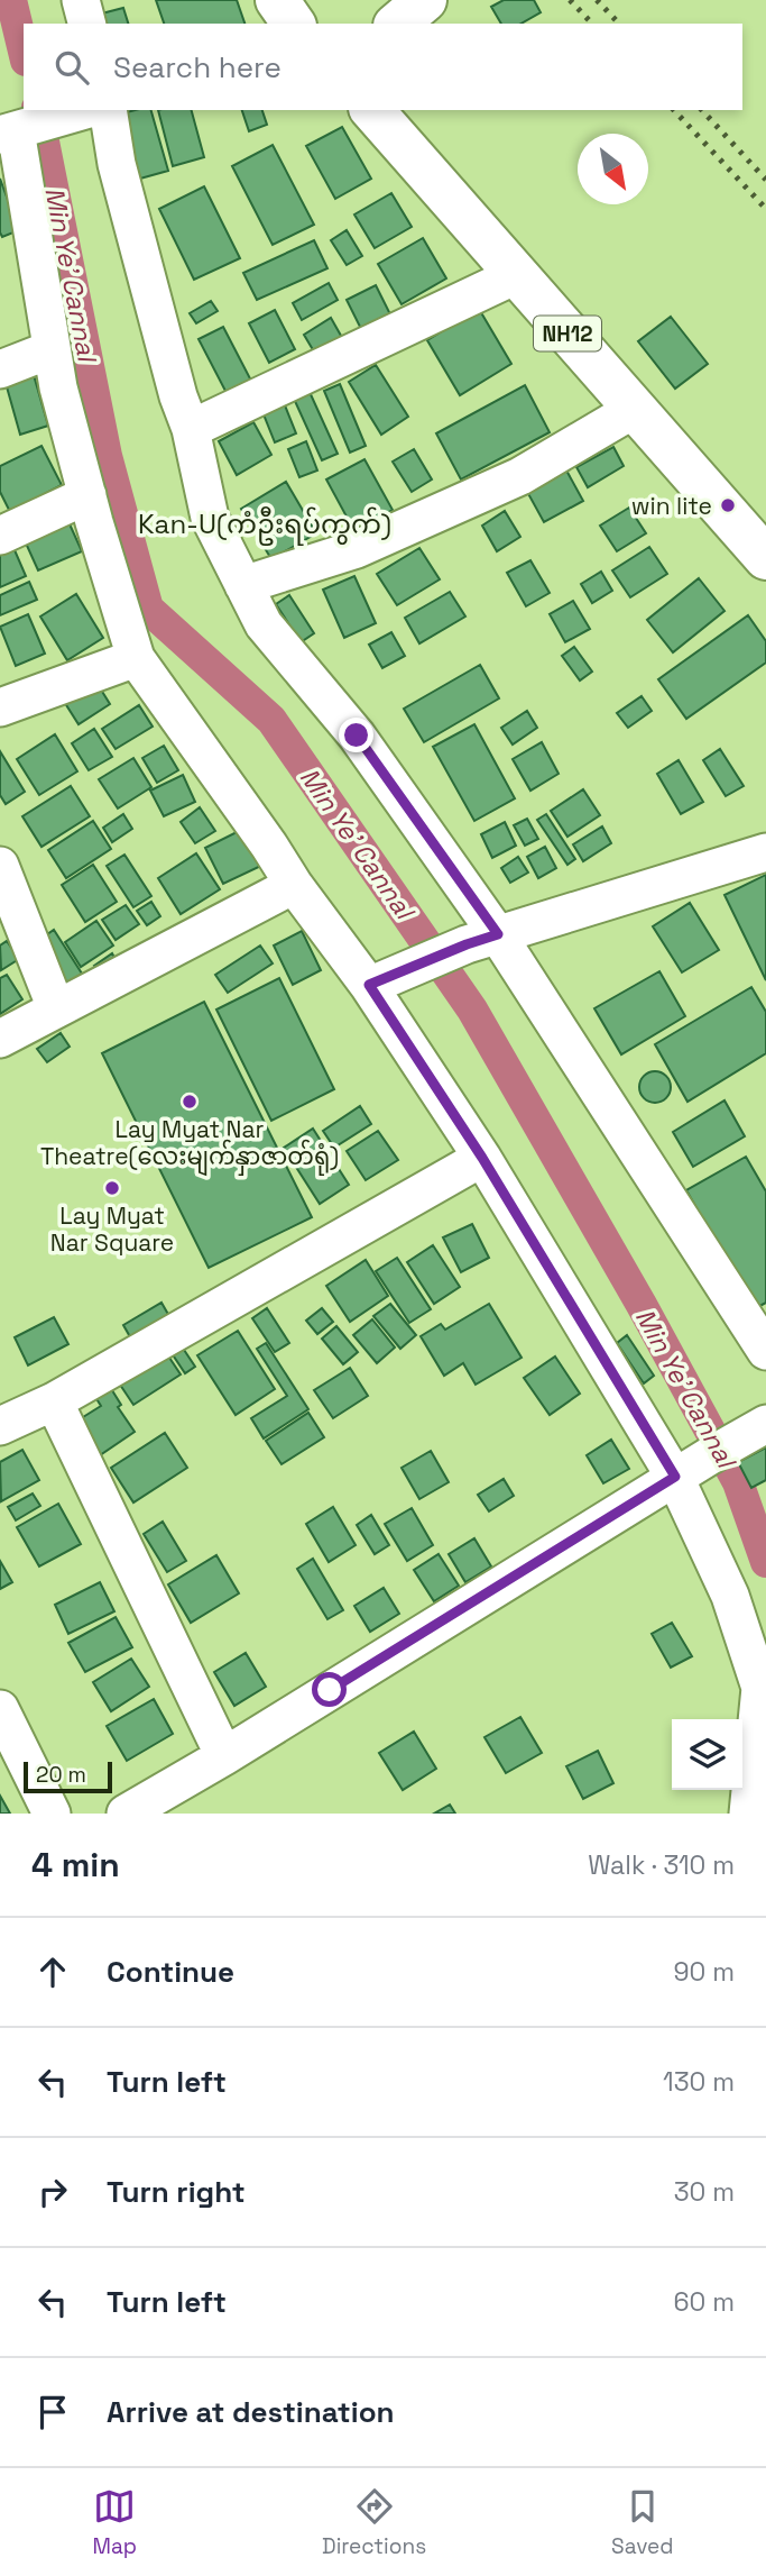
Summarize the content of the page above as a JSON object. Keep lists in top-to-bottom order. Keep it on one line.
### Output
{"streets":{"main road":["NH12"]},"districts":["Kan-U(ကံဦးရပ်ကွက်)"],"water":["Min Ye' Cannal"],"places":["win lite","Lay Myat Nar Theatre(လေးမျက်နှာဇာတ်ရုံ)","Lay Myat Nar Square"],"scale_bar":"20 m","north":"bottom right","page":{"search":"Search here","scale":"20 m","heading":["4 min","Walk · 310 m"],"list":[["Continue","90 m"],["Turn left","130 m"],["Turn right","30 m"],["Turn left","60 m"],"Arrive at destination"],"nav":["Map","Directions","Saved"]}}
